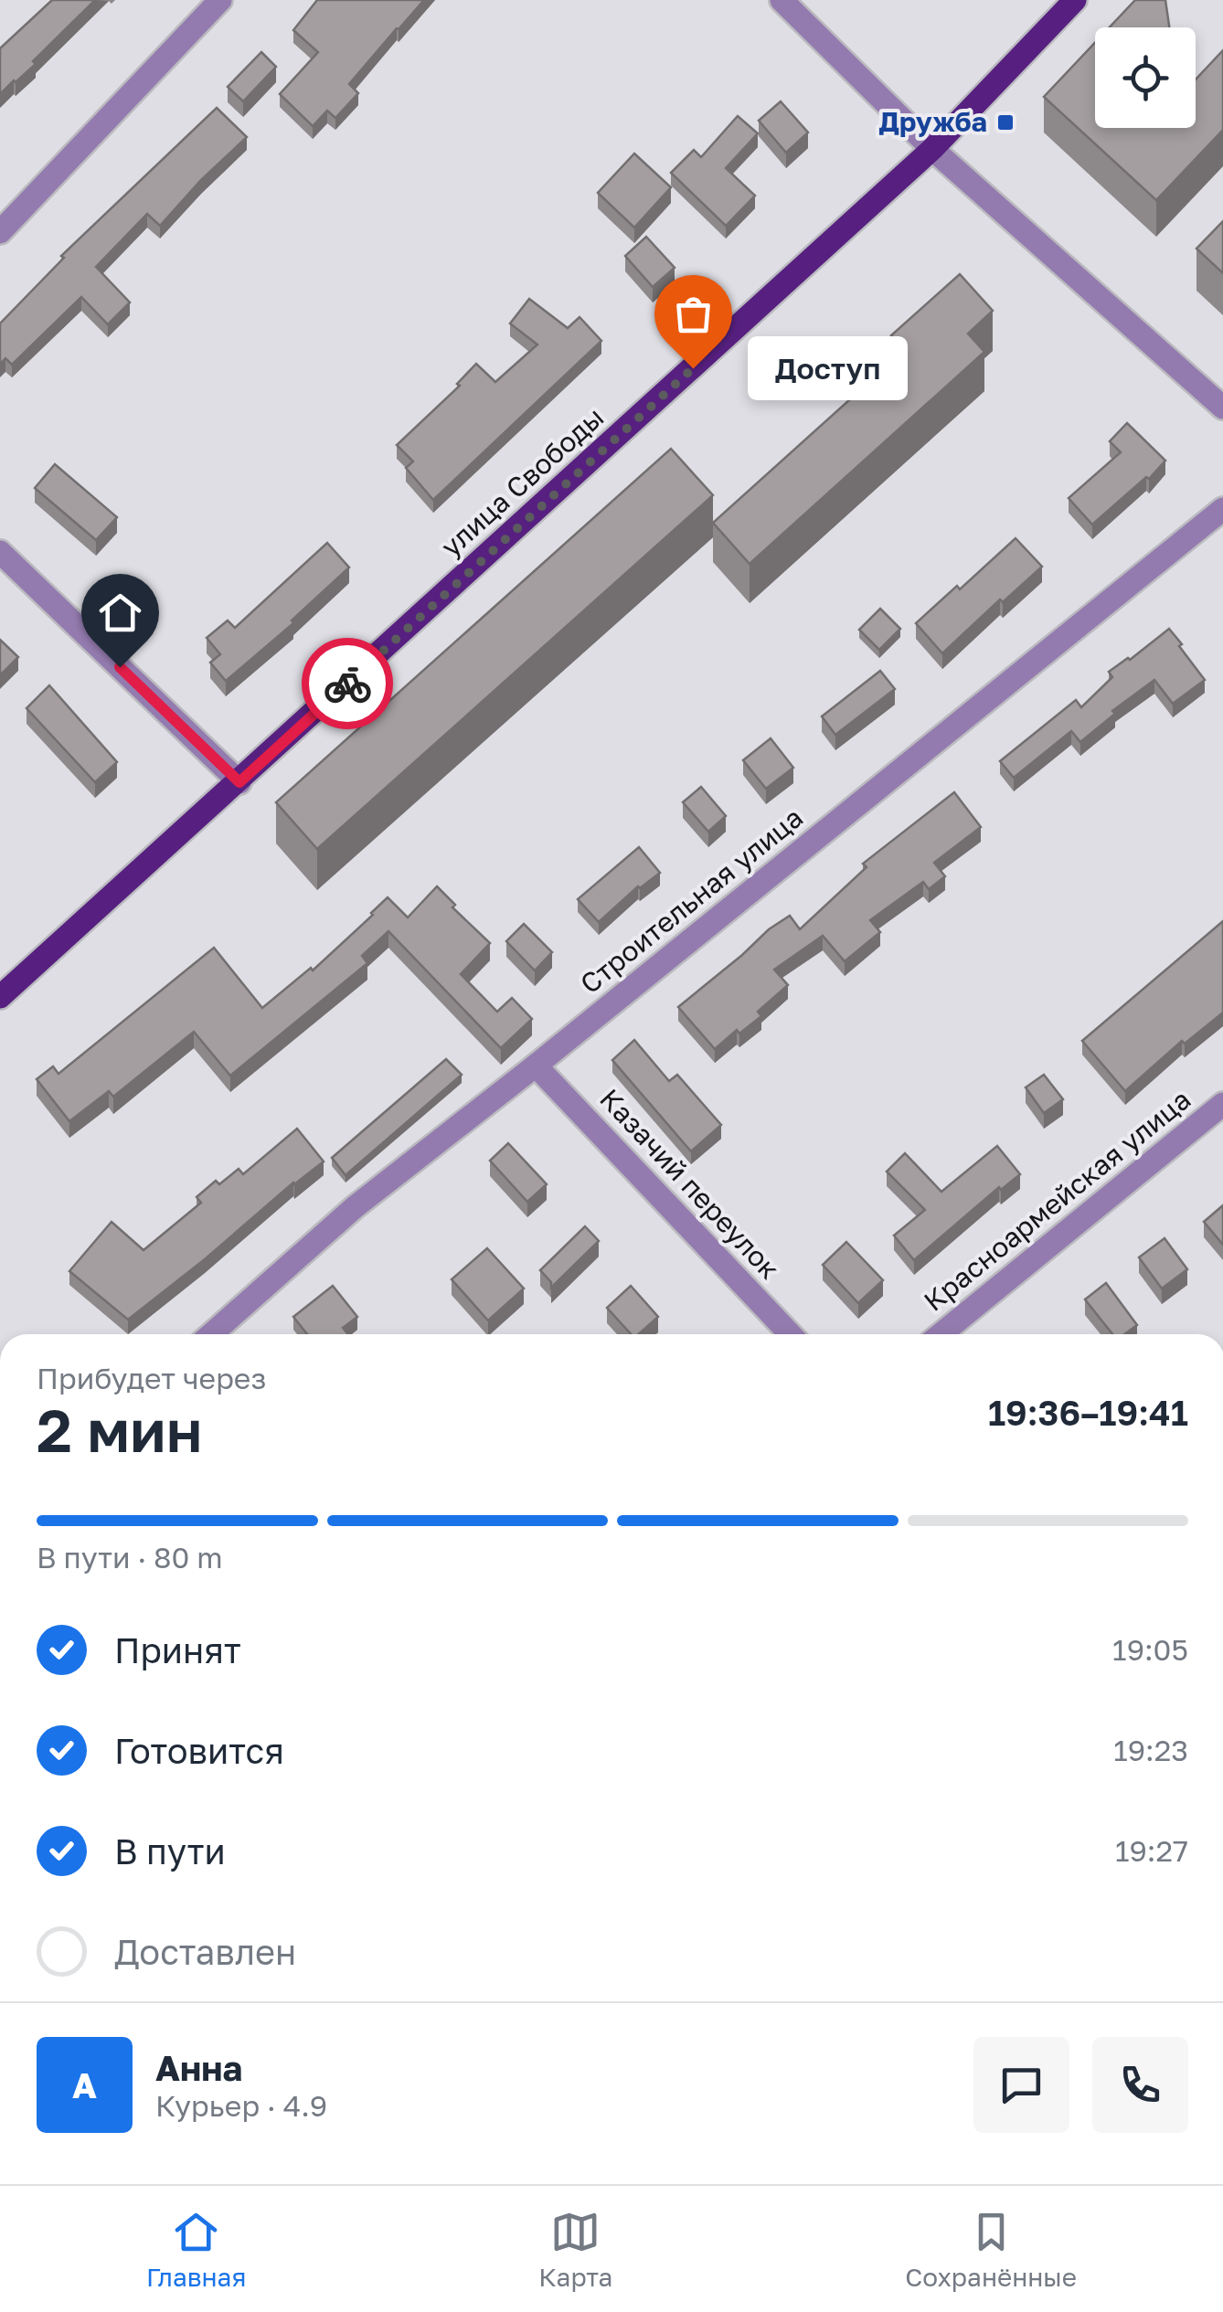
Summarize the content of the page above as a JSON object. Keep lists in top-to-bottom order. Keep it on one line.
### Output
{"streets":{"main road":["улица Свободы"],"street":["Строительная улица","Казачий переулок","Красноармейская улица"]},"crossings":[["Строительная улица","Казачий переулок"]],"places":{"transit":["Дружба"],"other":["Доступ"]},"page":{"bubble":"Доступ","heading":["2 мин","Прибудет через","19:36–19:41"],"panel":["Анна","Курьер · 4.9"],"bar":"В пути · 80 m","list":[["Принят","19:05"],["Готовится","19:23"],["В пути","19:27"],"Доставлен"],"round":"А","tabs":["Главная","Карта","Сохранённые"]}}
